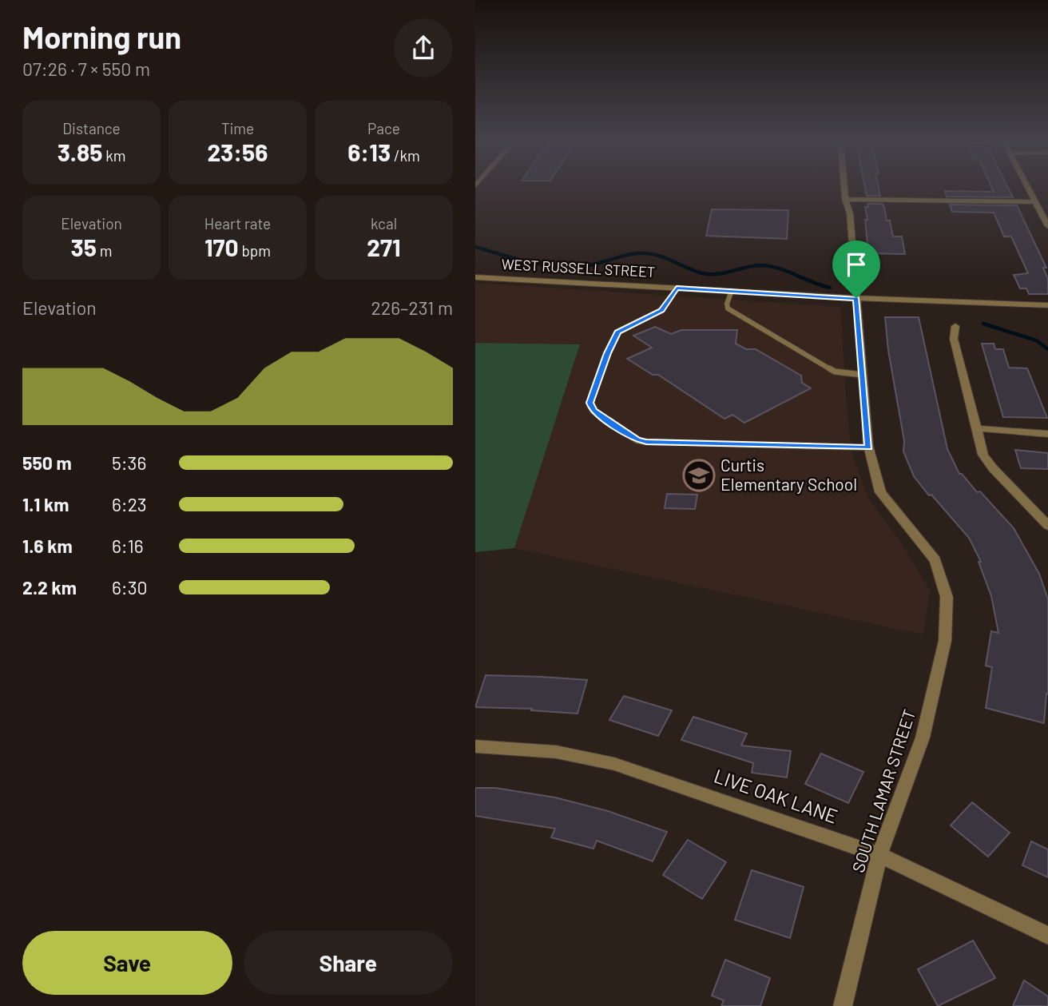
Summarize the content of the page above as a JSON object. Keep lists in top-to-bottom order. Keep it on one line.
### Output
{"streets":{"street":["WEST RUSSELL STREET","SOUTH LAMAR STREET","LIVE OAK LANE"]},"crossings":[["WEST RUSSELL STREET","SOUTH LAMAR STREET"],["SOUTH LAMAR STREET","LIVE OAK LANE"]],"places":{"school or university":["Curtis Elementary School"]},"page":{"heading":["Morning run","07:26 · 7 × 550 m"],"stats":[["Distance","3.85 km"],["Time","23:56"],["Pace","6:13 /km"],["Elevation","35 m"],["Heart rate","170 bpm"],["kcal","271"]],"chart":["Elevation","226–231 m"],"list":[{"name":"550 m","note":"5:36"},{"name":"1.1 km","note":"6:23"},{"name":"1.6 km","note":"6:16"},{"name":"2.2 km","note":"6:30"}],"buttons":["Save","Share"]}}
